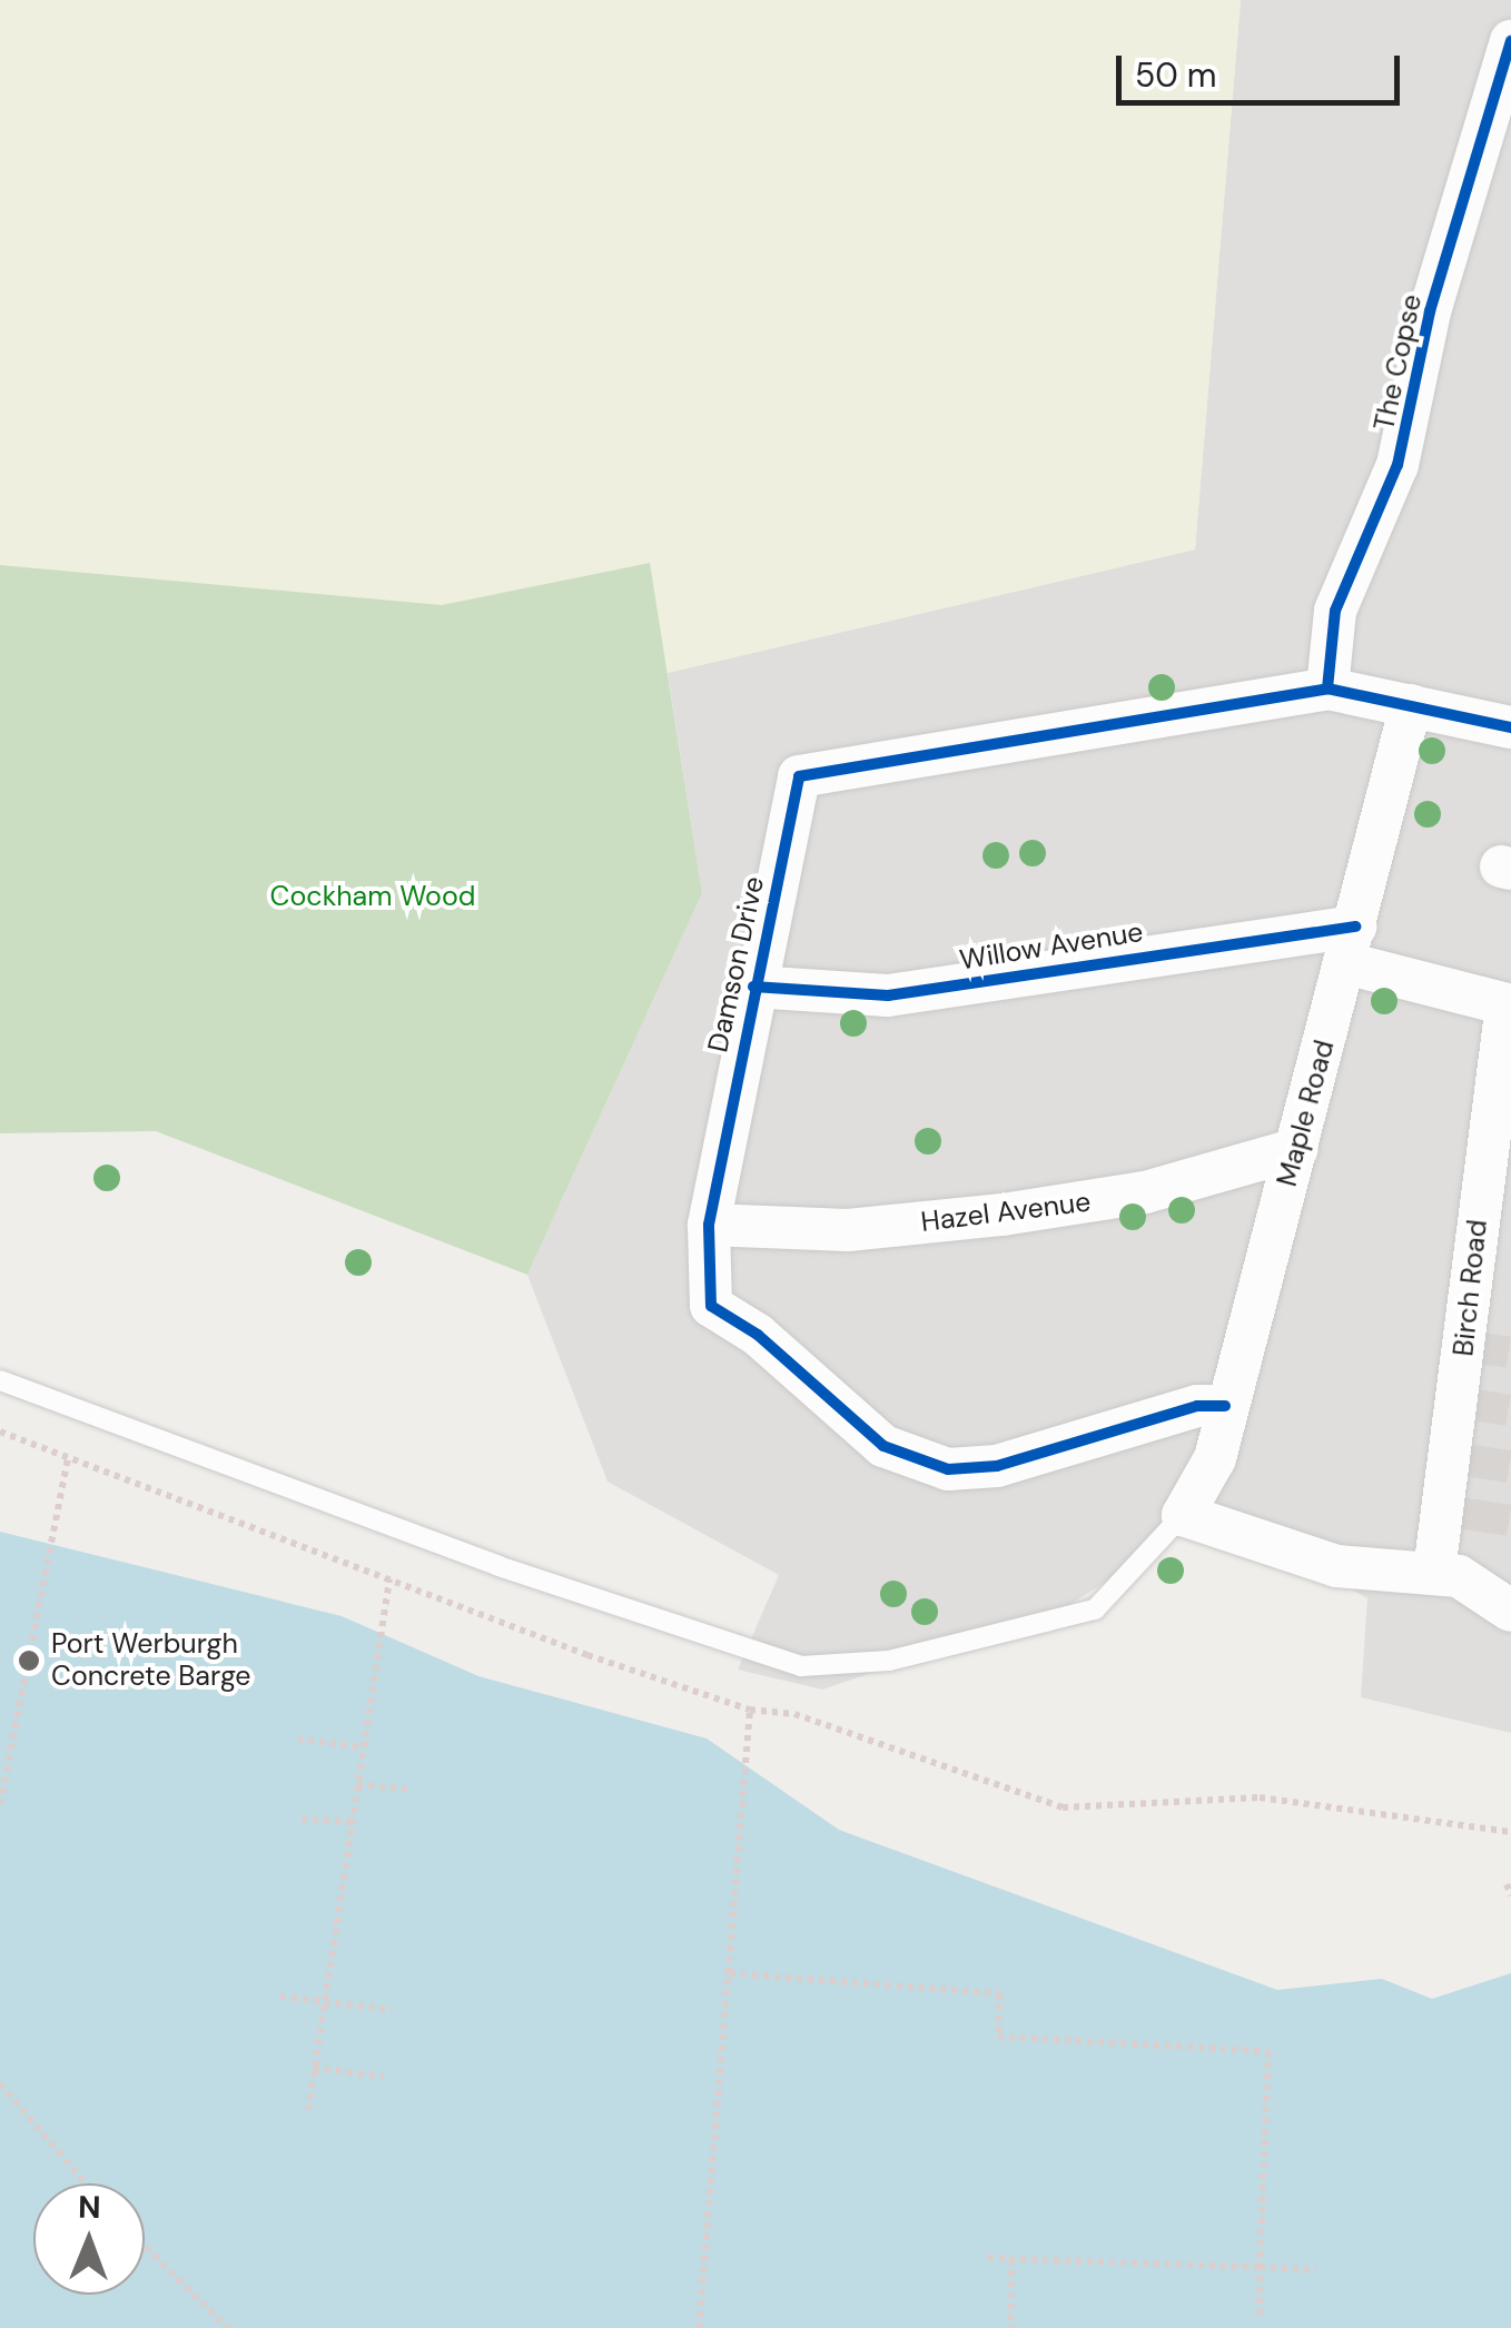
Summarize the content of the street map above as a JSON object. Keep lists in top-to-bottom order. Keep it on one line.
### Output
{"streets":{"street":["The Copse","Willow Avenue","Damson Drive","Maple Road","Hazel Avenue","Birch Road"]},"crossings":[["The Copse","Damson Drive"],["Willow Avenue","Damson Drive"],["Willow Avenue","Maple Road"],["Damson Drive","Maple Road"],["Damson Drive","Hazel Avenue"],["Maple Road","Hazel Avenue"]],"parks":["Cockham Wood"],"places":["Port Werburgh Concrete Barge"],"scale_bar":"50 m","north":"top"}
